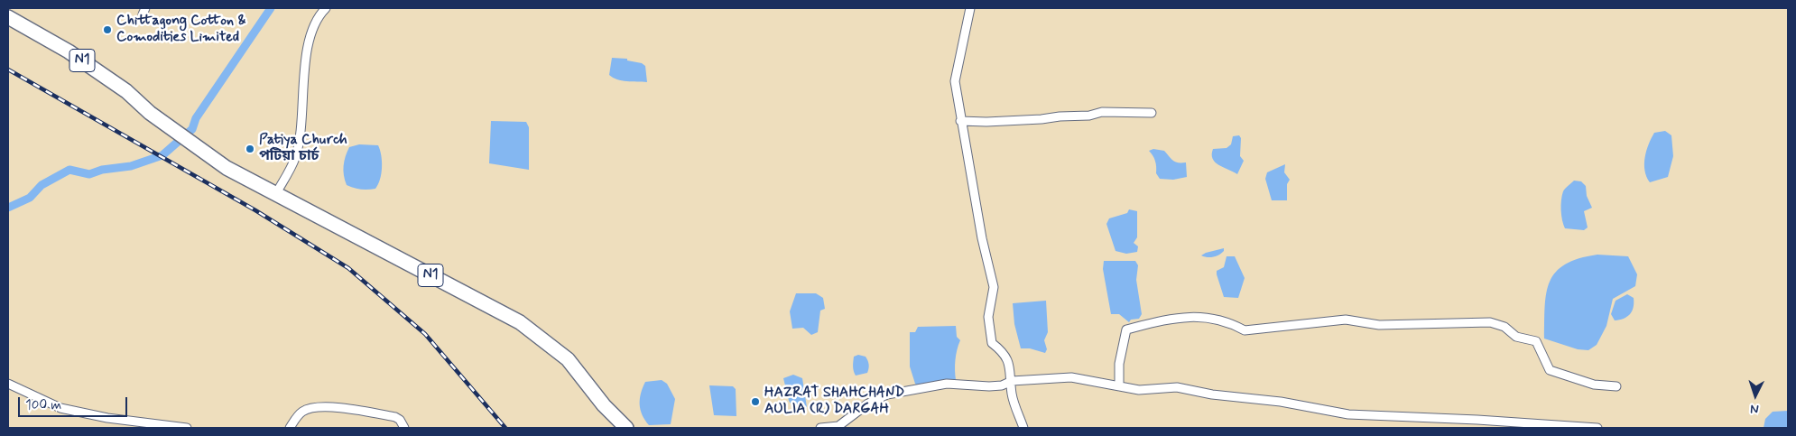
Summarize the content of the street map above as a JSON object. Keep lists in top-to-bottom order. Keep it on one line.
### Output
{"streets":{"highway":["N1"]},"places":["Chittagong Cotton & Comodities Limited","Patiya Church পটিয়া চার্চ","HAZRAT SHAHCHAND AULIA (R) DARGAH"],"scale_bar":"100 m","north":"bottom"}
